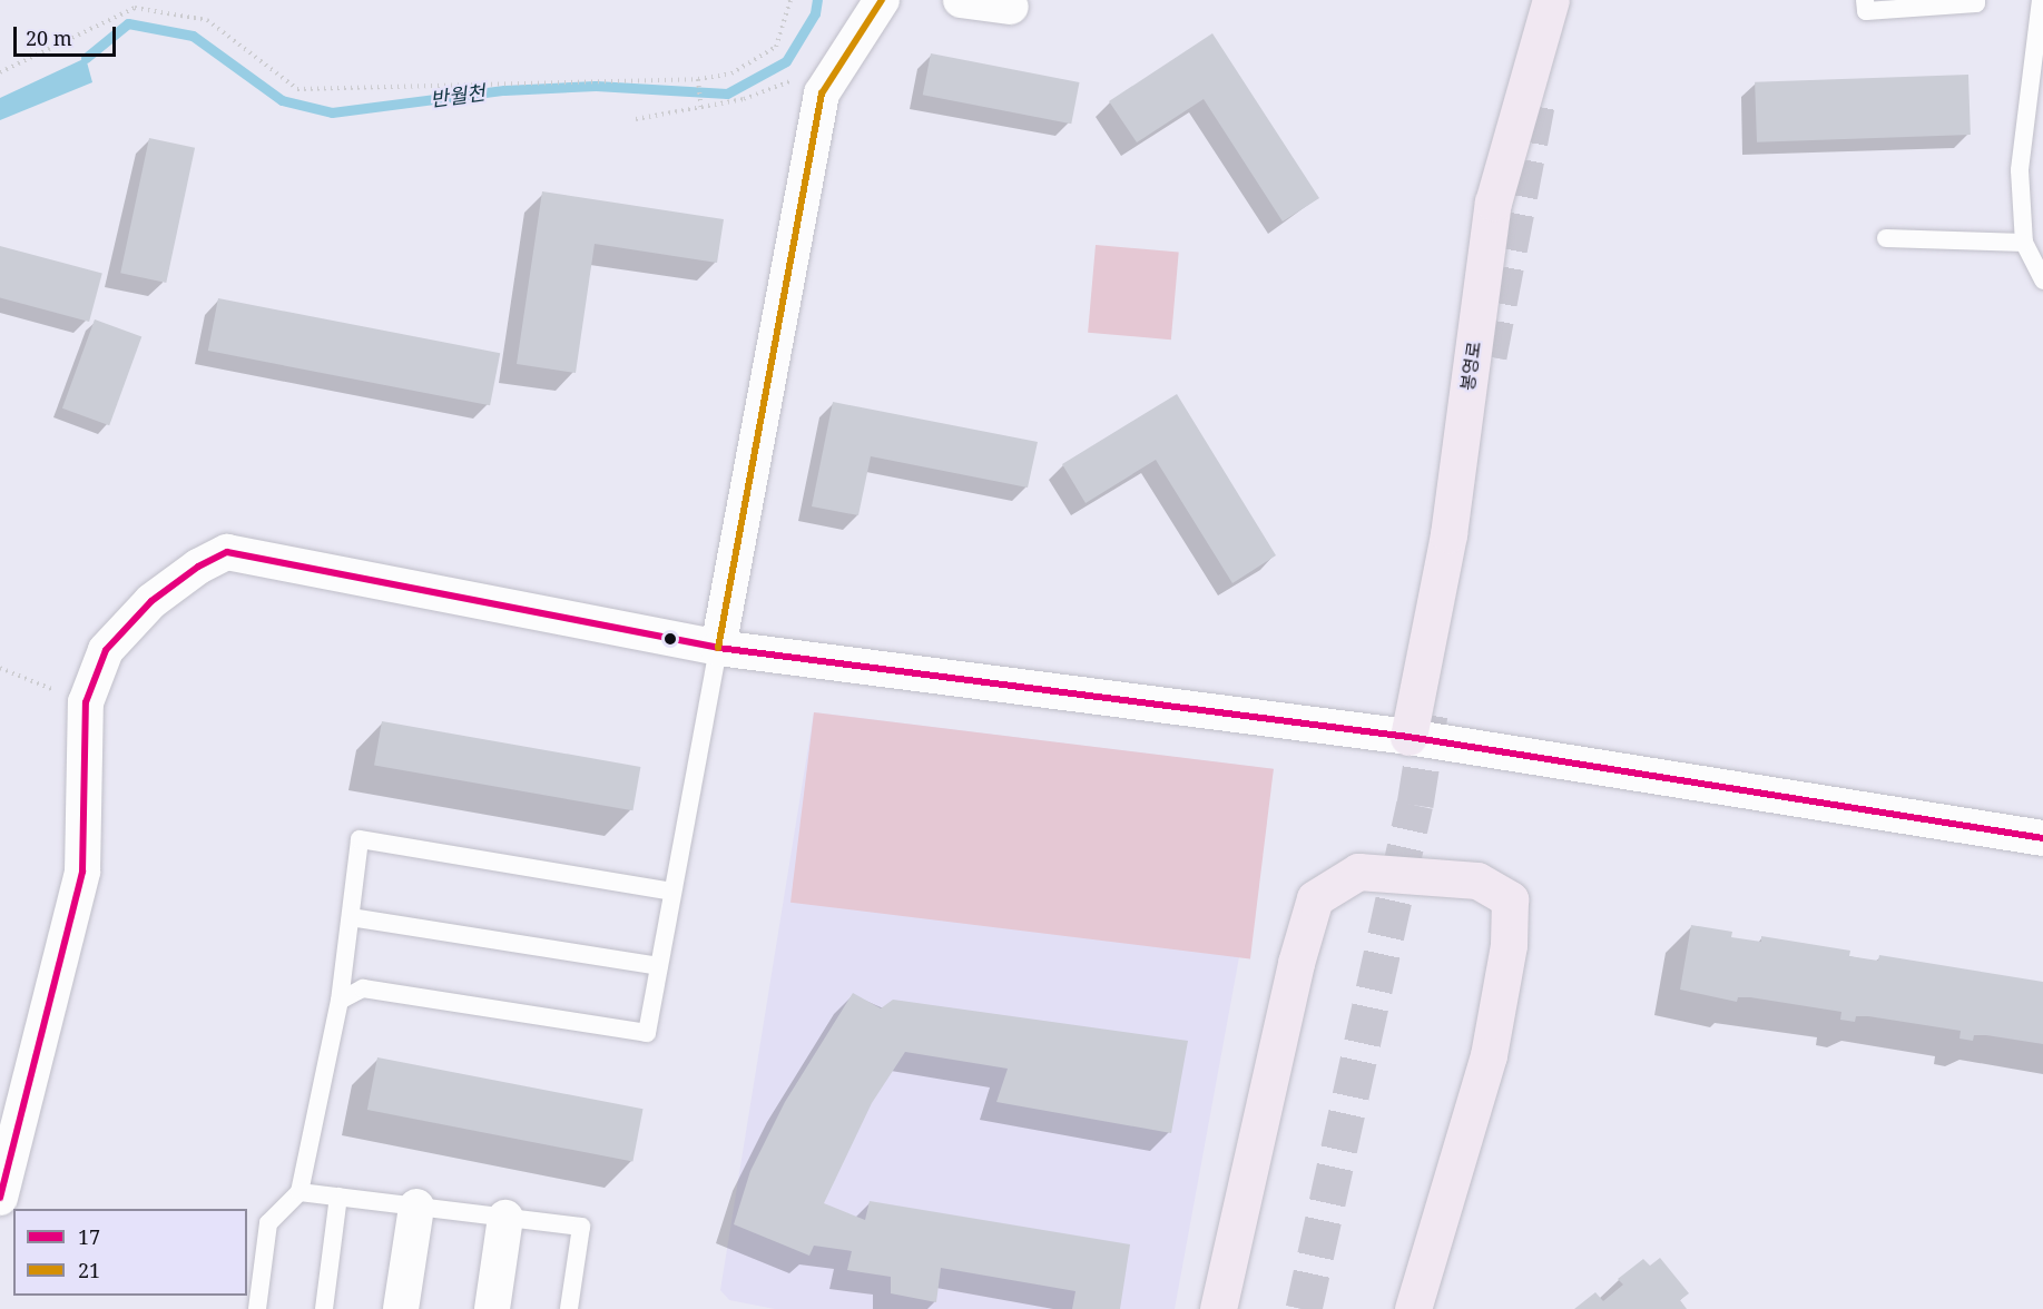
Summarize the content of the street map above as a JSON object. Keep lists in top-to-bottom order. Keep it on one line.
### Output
{"streets":{"highway":["봉영로"]},"water":["반월천"],"lines":["transit line 21","transit line 17"],"legend":["17","21"],"scale_bar":"20 m"}
